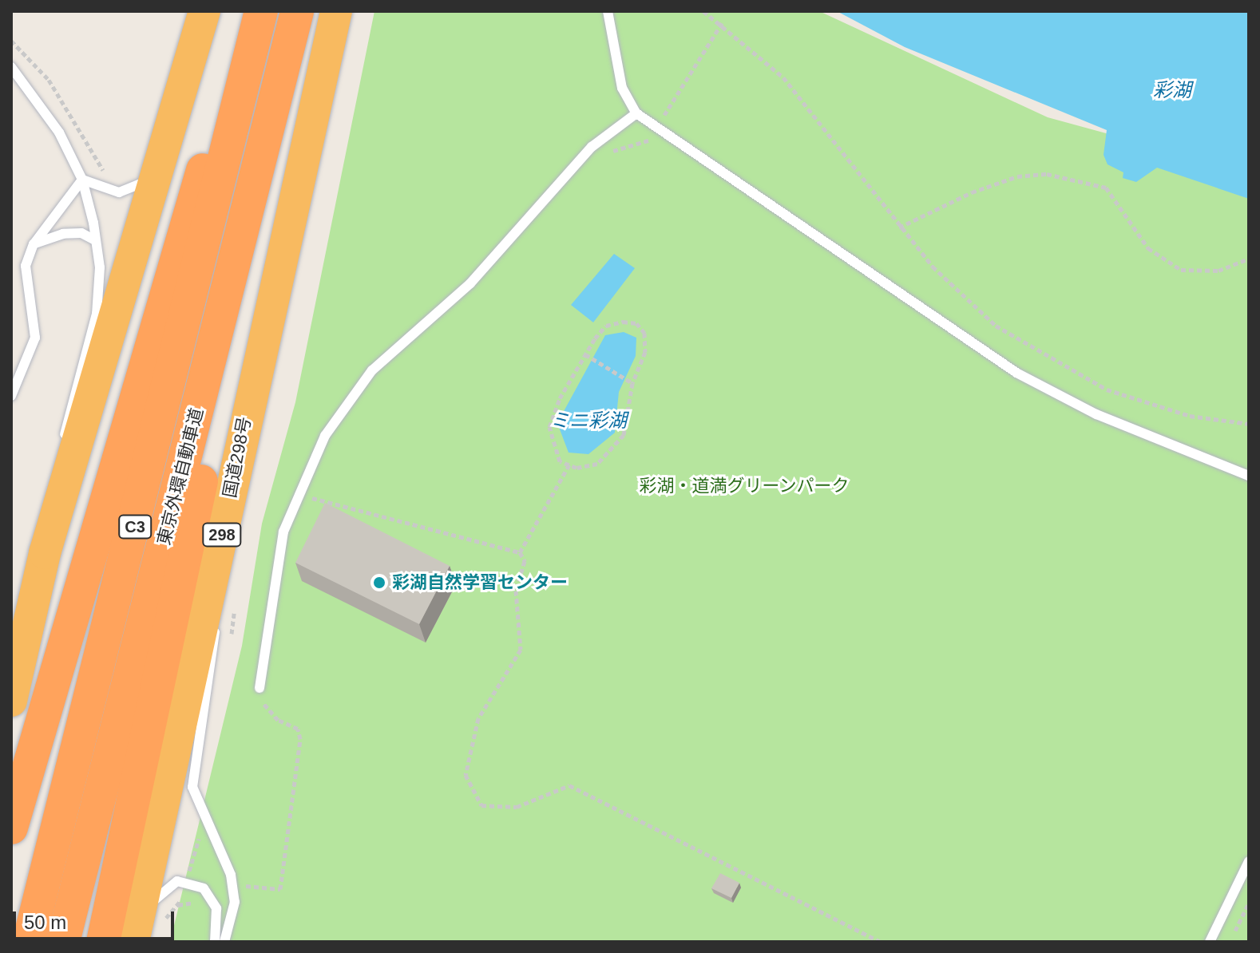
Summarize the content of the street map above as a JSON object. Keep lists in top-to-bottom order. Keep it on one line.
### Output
{"streets":{"highway":["国道298号","東京外環自動車道","C3","298"]},"water":["彩湖","ミニ彩湖"],"parks":["彩湖・道満グリーンパーク"],"places":["彩湖自然学習センター"],"scale_bar":"50 m"}
